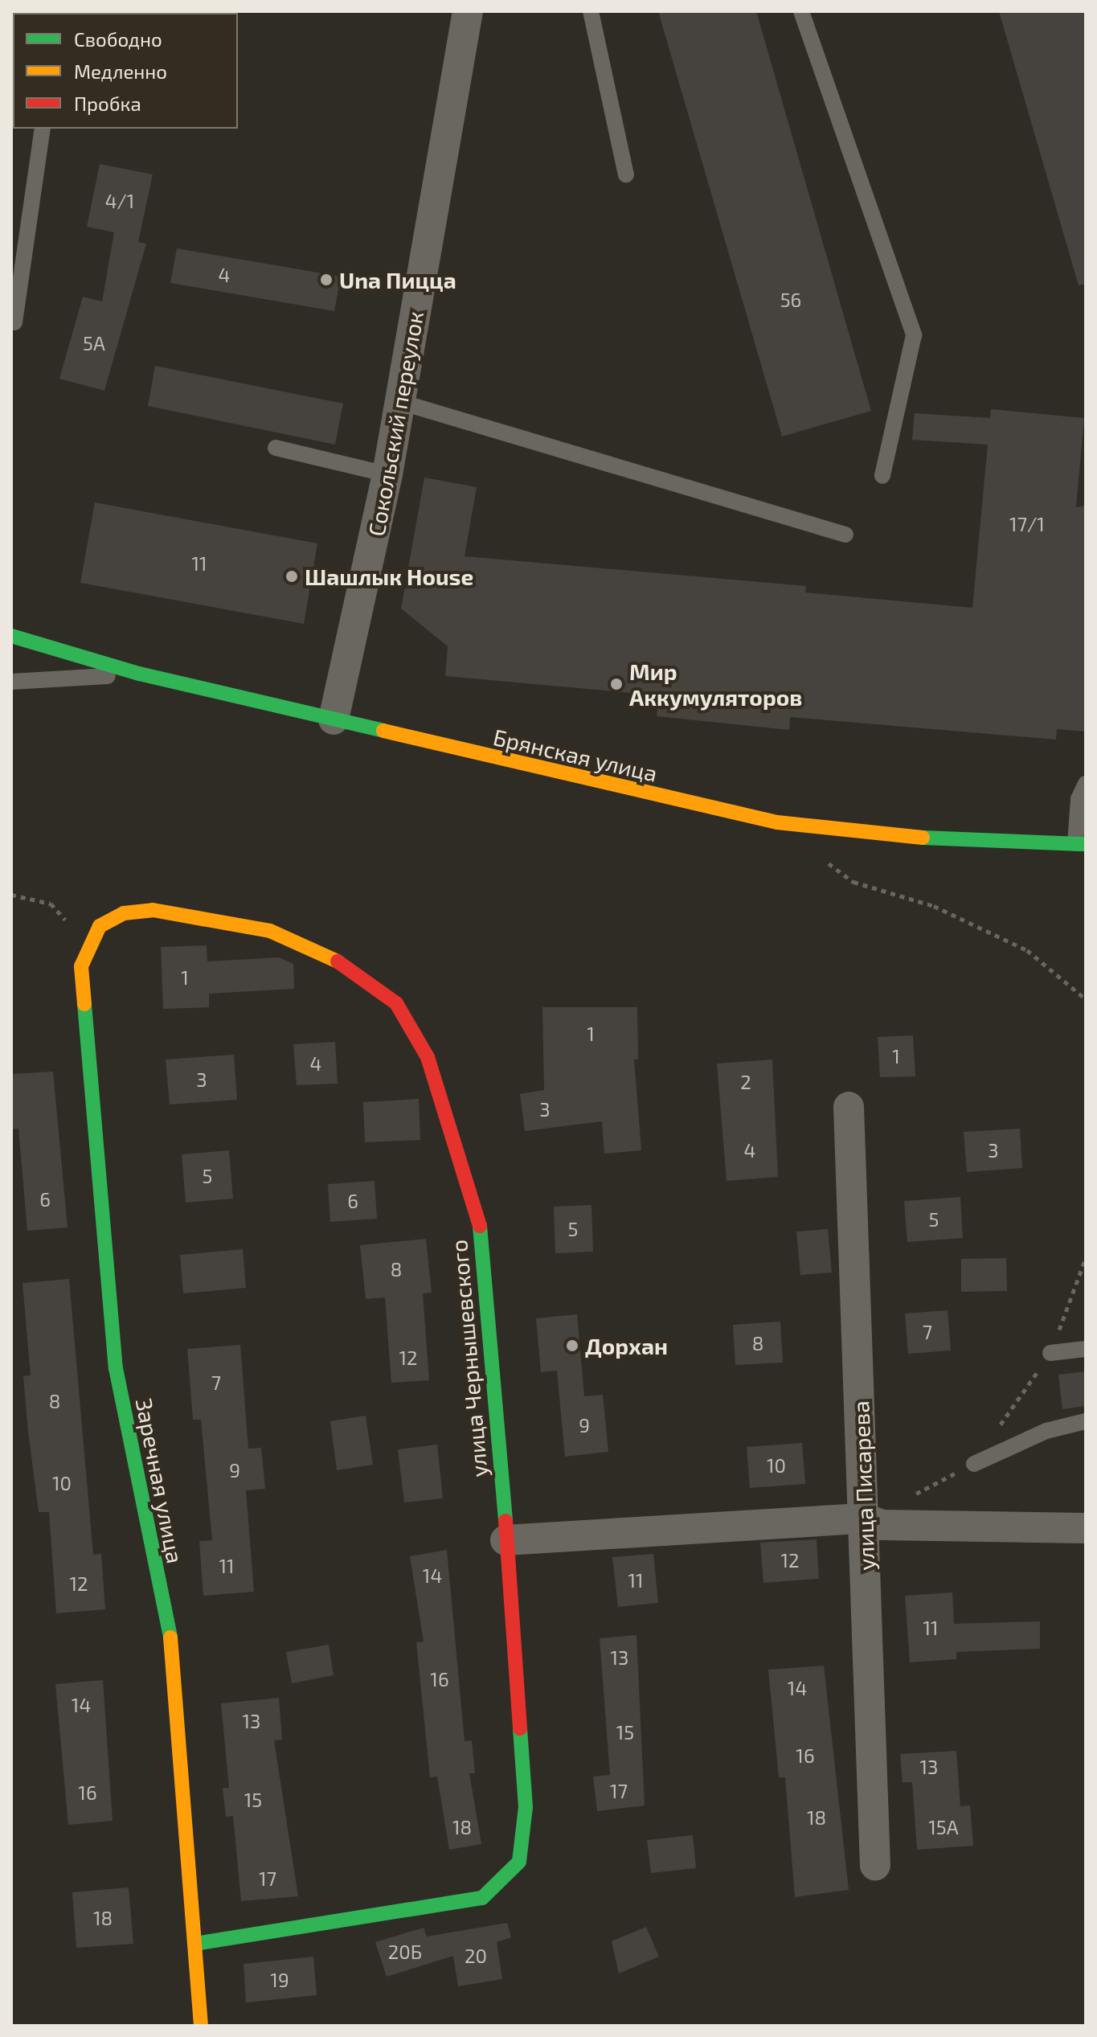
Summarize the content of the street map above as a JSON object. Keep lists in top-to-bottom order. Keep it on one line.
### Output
{"streets":{"street":["Сокольский переулок","Брянская улица","улица Чернышевского","Заречная улица","улица Писарева"]},"crossings":[["Сокольский переулок","Брянская улица"],["улица Чернышевского","Заречная улица"]],"places":["Una Пицца","Шашлык House","Мир Аккумуляторов","Дорхан"],"house_numbers":["4/1","4","56","5А","17/1","11","1","1","1","4","3","2","3","4","3","5","6","6","5","5","8","7","8","12","7","8","9","10","9","10","12","11","14","11","12","11","13","16","14","14","13","15","16","13","17","16","15","18","18","15А","17","18","20Б","20","19"],"legend":["Свободно","Медленно","Пробка"]}
